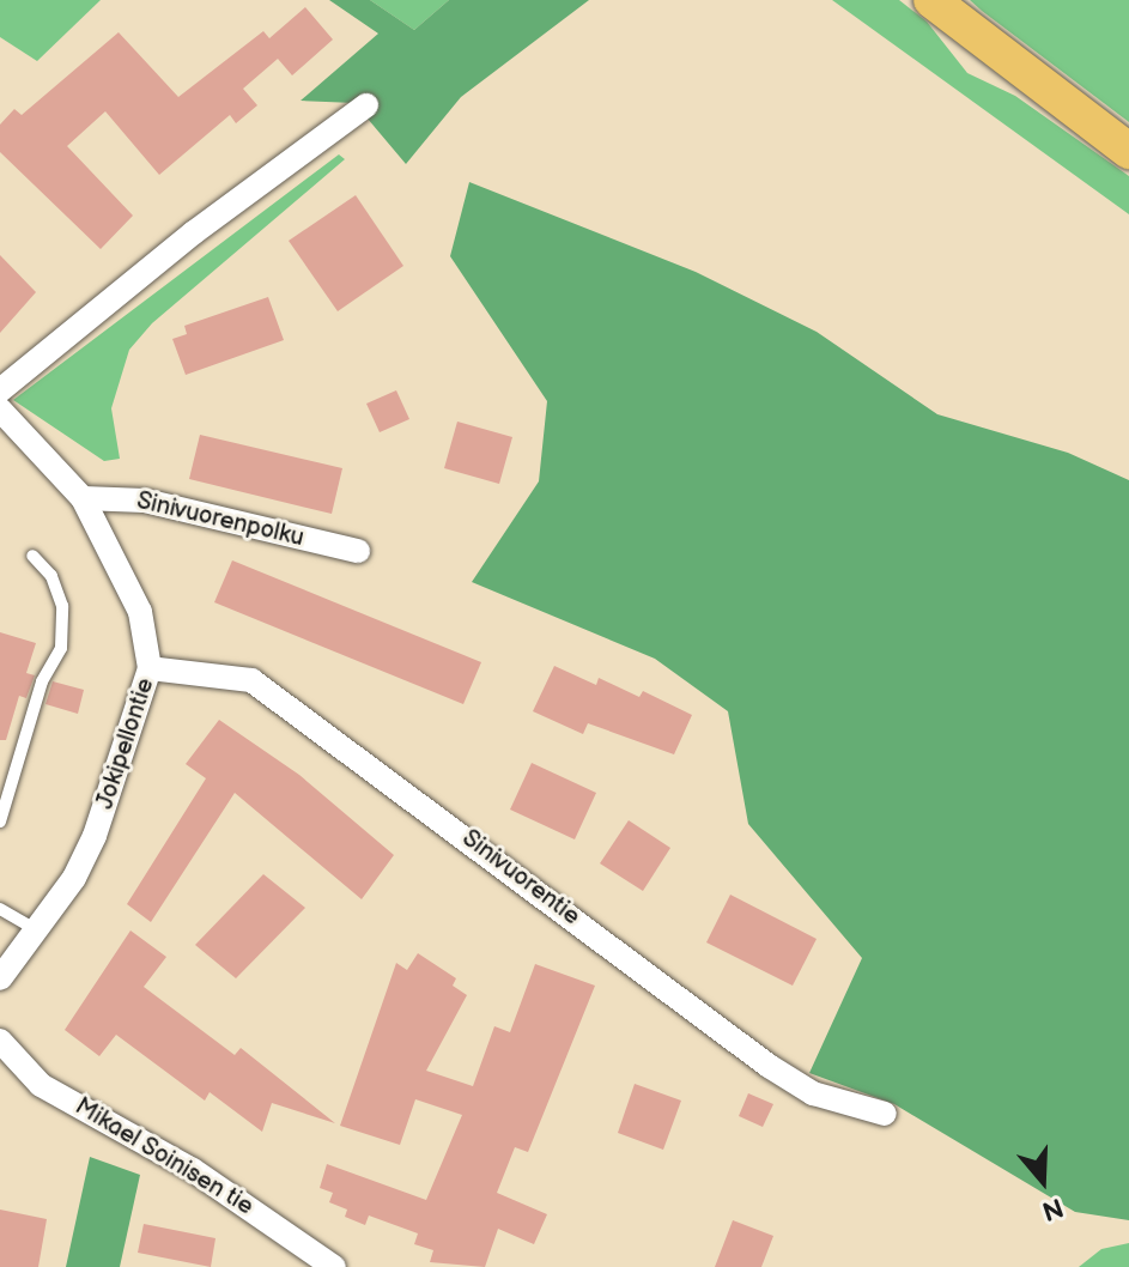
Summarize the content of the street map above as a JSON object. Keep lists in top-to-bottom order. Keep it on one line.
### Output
{"streets":{"street":["Sinivuorenpolku","Jokipellontie","Sinivuorentie","Mikael Soinisen tie"]},"crossings":[["Sinivuorenpolku","Jokipellontie"],["Jokipellontie","Sinivuorentie"]],"north":"bottom"}
